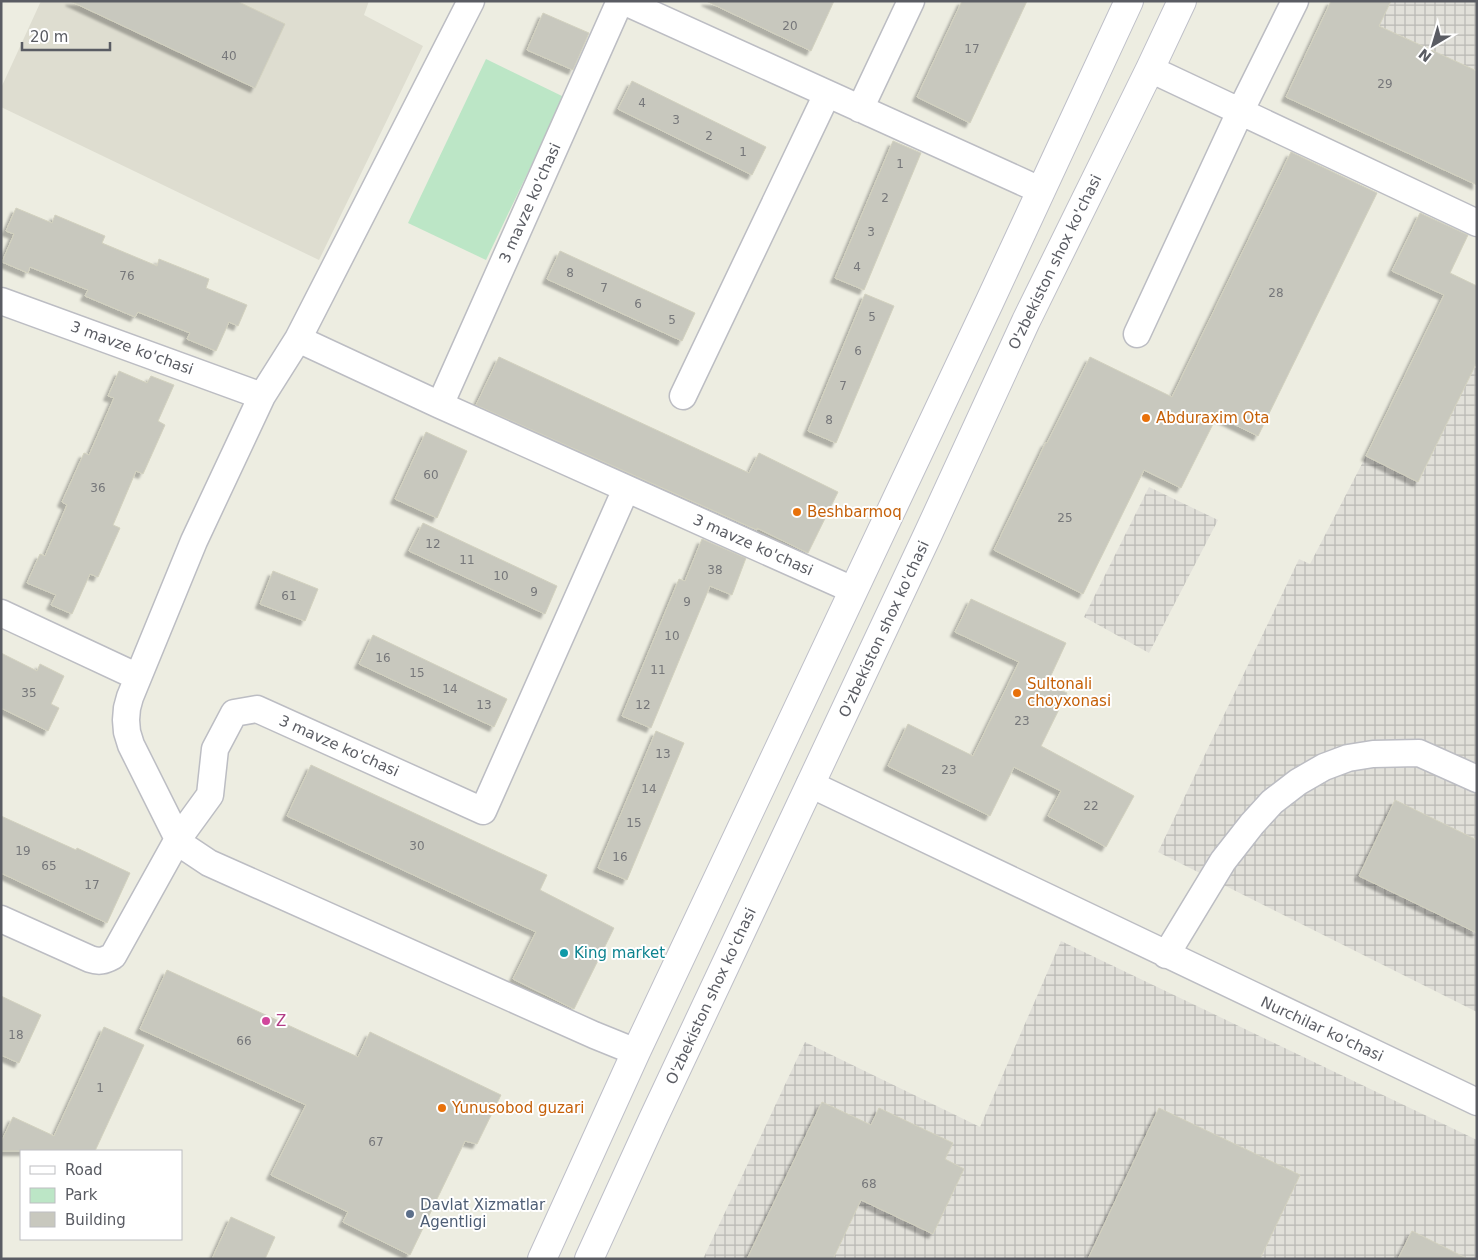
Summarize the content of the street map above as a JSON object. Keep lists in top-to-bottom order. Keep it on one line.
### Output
{"streets":{"main road":["O'zbekiston shox ko'chasi"],"street":["3 mavze ko'chasi","Nurchilar ko'chasi"]},"crossings":[["O'zbekiston shox ko'chasi","Nurchilar ko'chasi"]],"places":["Abduraxim Ota","Beshbarmoq","Sultonali choyxonasi","King market","Z","Yunusobod guzari","Davlat Xizmatlar Agentligi"],"house_numbers":["20","17","40","29","4","3","2","1","1","2","3","4","8","76","7","28","6","5","5","6","7","8","60","36","25","12","11","38","10","9","61","9","10","16","11","15","14","35","13","12","23","13","23","14","22","15","30","19","16","65","17","18","66","1","67","68"],"legend":["Road","Park","Building"],"scale_bar":"20 m","north":"bottom left"}
